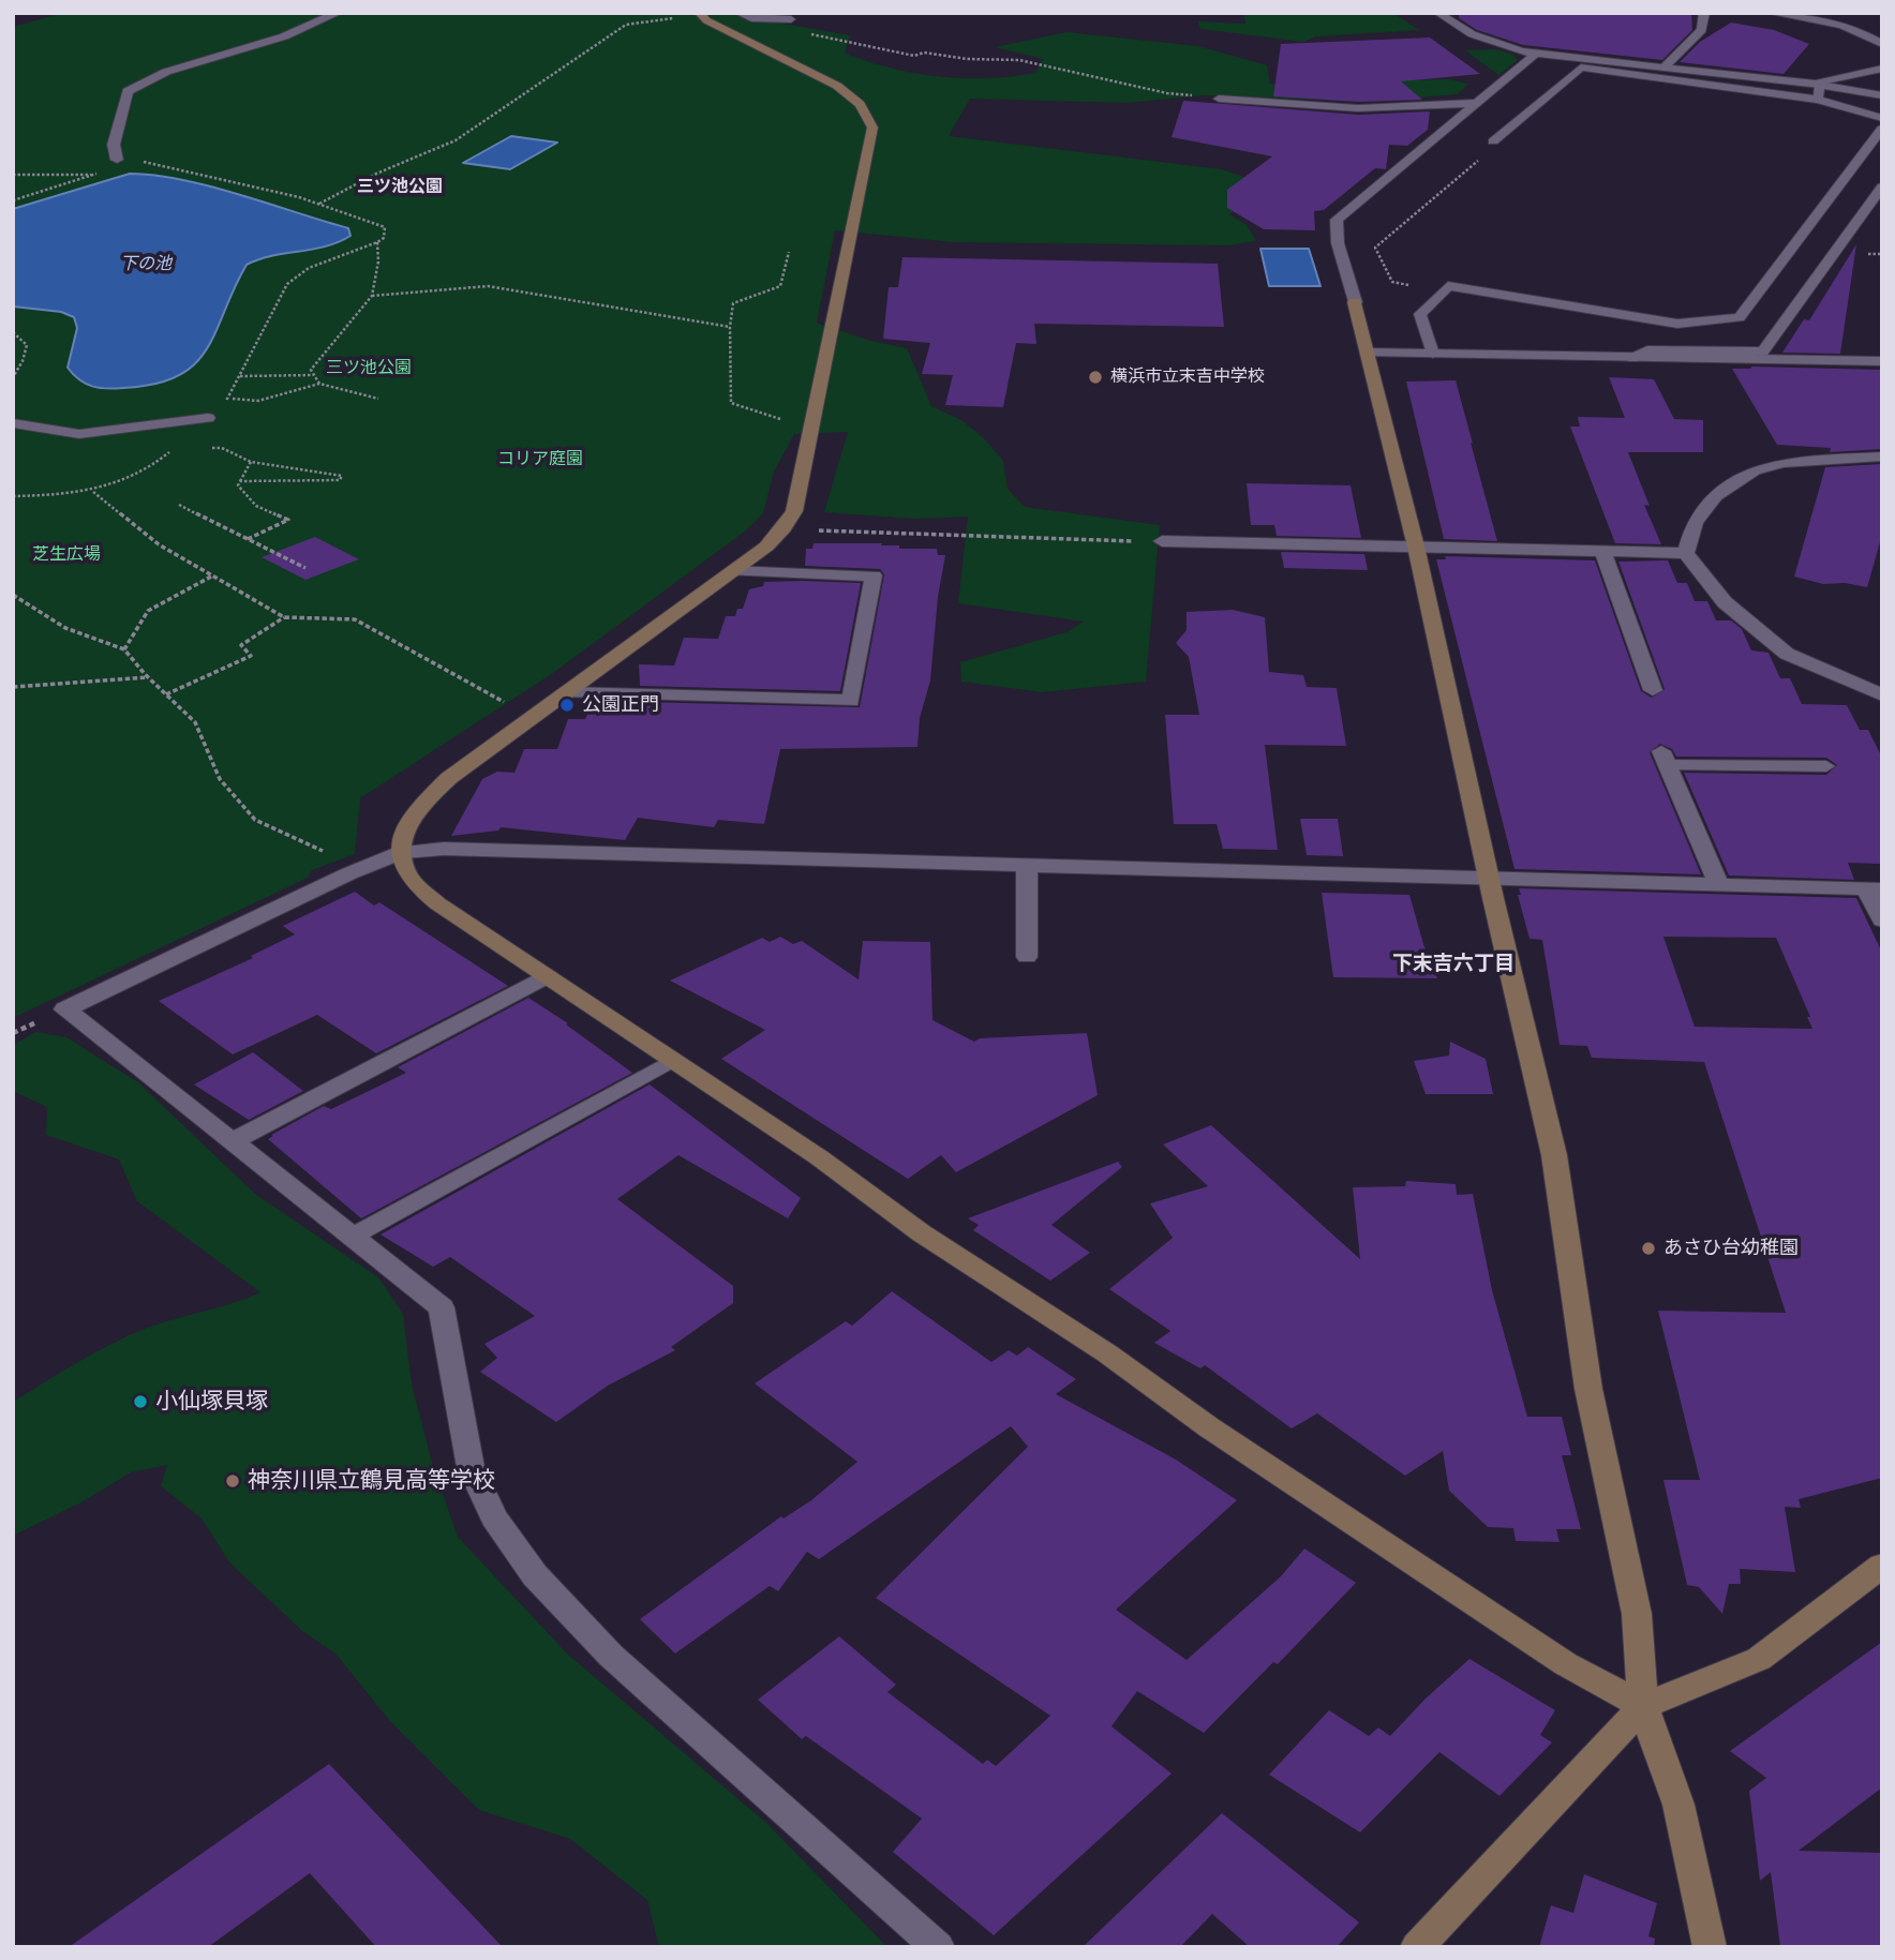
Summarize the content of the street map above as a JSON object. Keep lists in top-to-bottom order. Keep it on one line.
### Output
{"districts":["三ツ池公園","下末吉六丁目"],"water":["下の池"],"parks":["三ツ池公園","コリア庭園","芝生広場"],"places":["横浜市立末吉中学校","公園正門","あさひ台幼稚園","小仙塚貝塚","神奈川県立鶴見高等学校"]}
